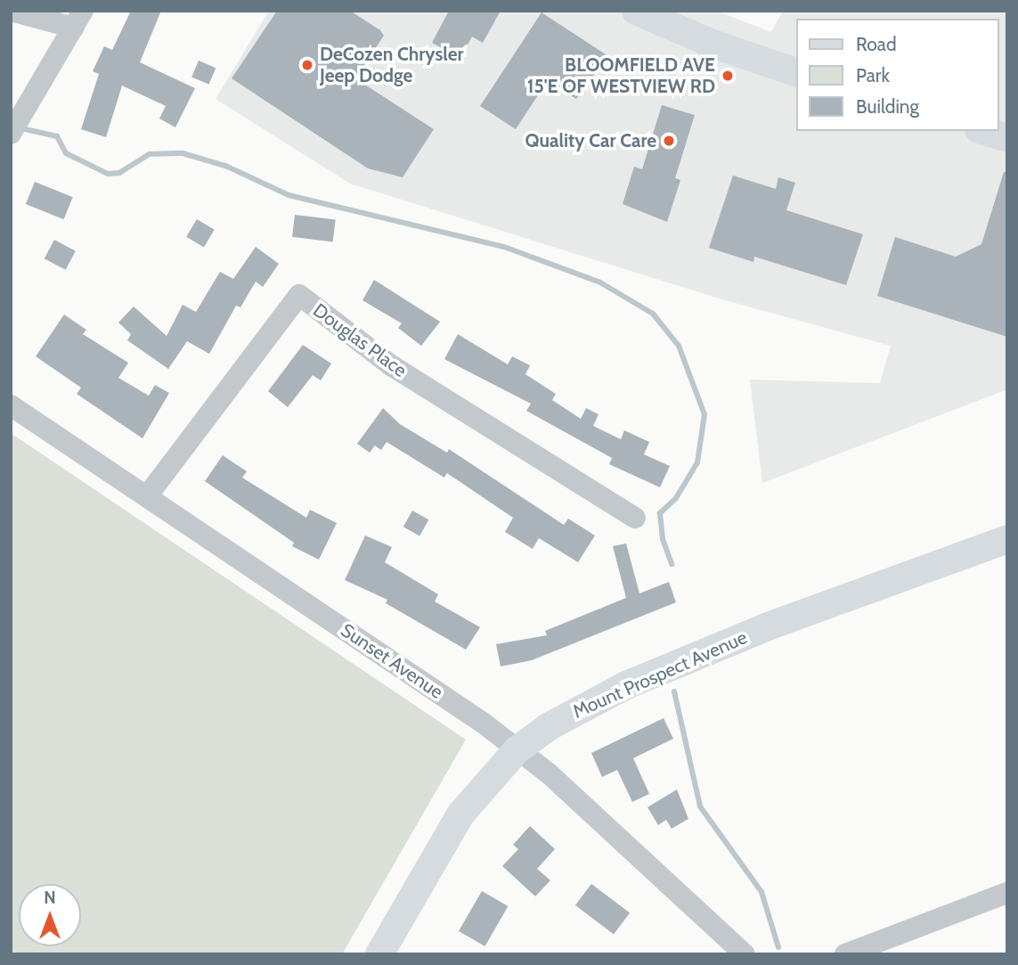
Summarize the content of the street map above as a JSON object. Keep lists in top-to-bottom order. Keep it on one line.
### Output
{"streets":{"main road":["Mount Prospect Avenue"],"street":["Douglas Place","Sunset Avenue"]},"crossings":[["Douglas Place","Sunset Avenue"],["Sunset Avenue","Mount Prospect Avenue"]],"places":["DeCozen Chrysler Jeep Dodge","BLOOMFIELD AVE 15'E OF WESTVIEW RD","Quality Car Care"],"legend":["Road","Park","Building"],"north":"top"}
